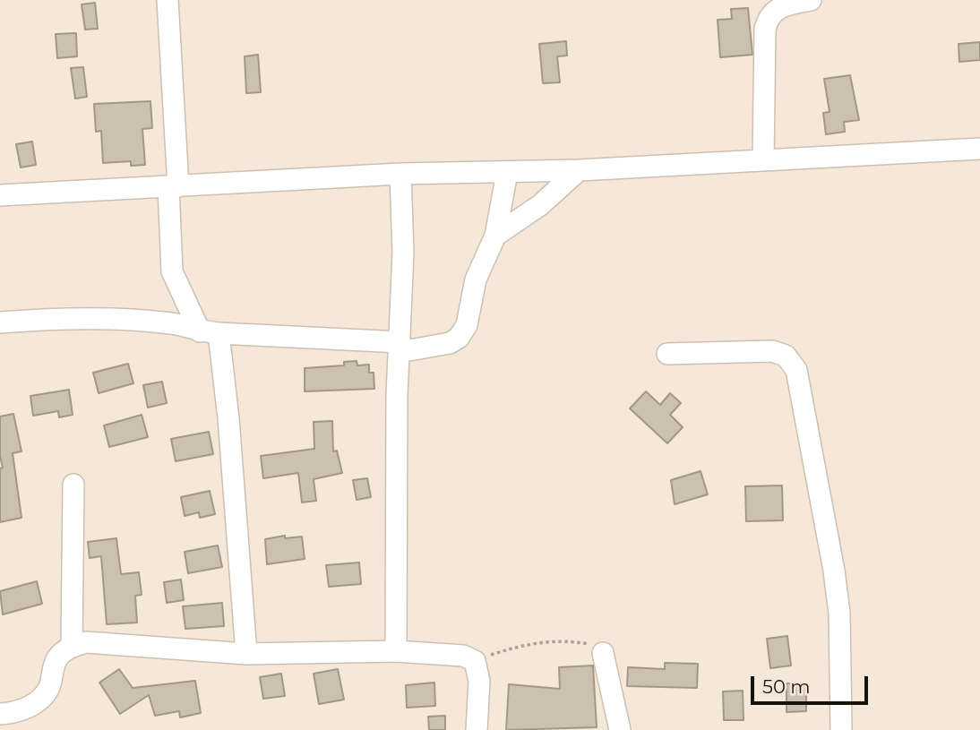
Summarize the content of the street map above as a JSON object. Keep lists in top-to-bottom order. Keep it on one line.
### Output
{"scale_bar":"50 m"}
